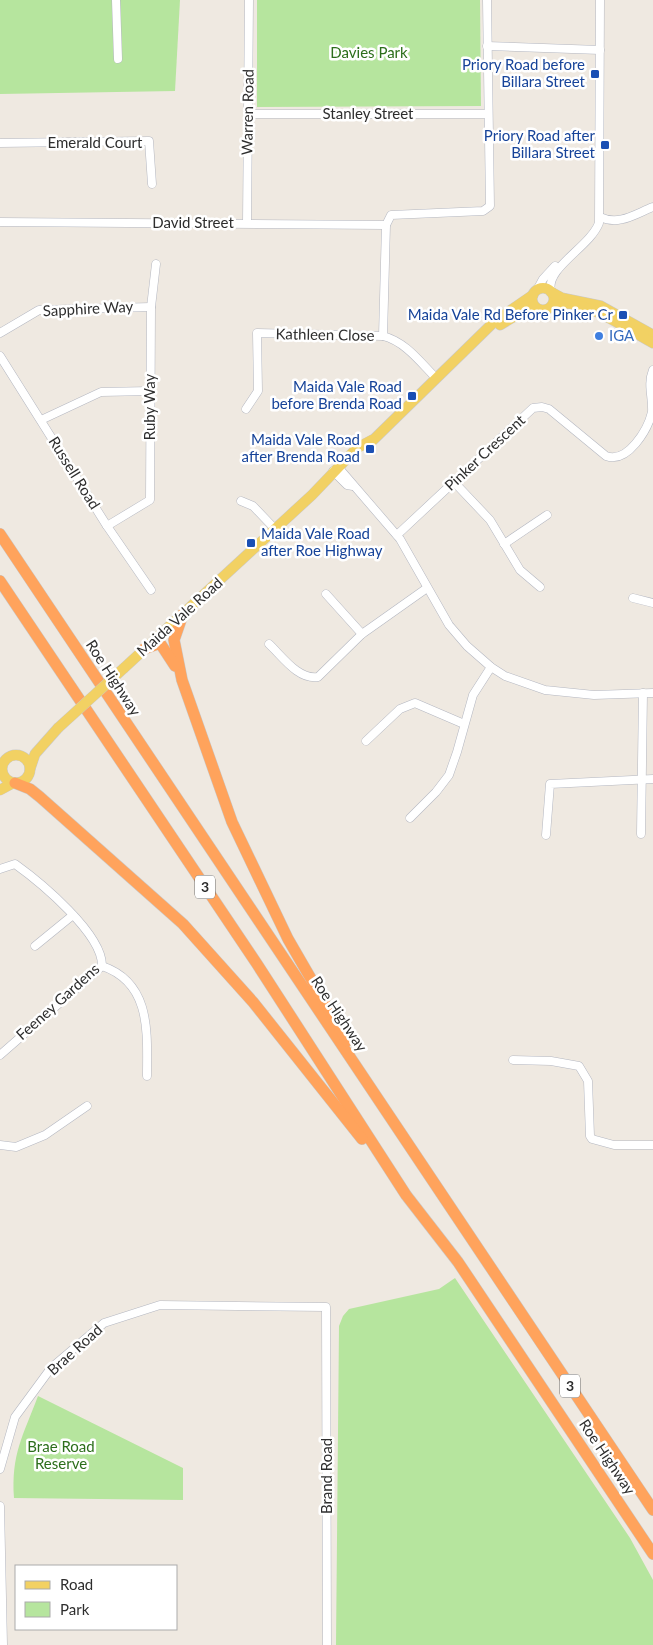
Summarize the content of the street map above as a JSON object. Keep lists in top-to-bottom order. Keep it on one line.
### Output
{"streets":{"highway":["Roe Highway","3"],"main road":["Maida Vale Road"],"street":["Warren Road","Stanley Street","Emerald Court","David Street","Sapphire Way","Kathleen Close","Ruby Way","Pinker Crescent","Russell Road","Feeney Gardens","Brae Road","Brand Road"]},"crossings":[["Warren Road","Stanley Street"],["Warren Road","David Street"],["Sapphire Way","Ruby Way"],["Ruby Way","Russell Road"],["Brae Road","Brand Road"]],"parks":["Davies Park","Brae Road Reserve"],"places":{"transit":["Priory Road before Billara Street","Priory Road after Billara Street","Maida Vale Rd Before Pinker Cr","Maida Vale Road before Brenda Road","Maida Vale Road after Brenda Road","Maida Vale Road after Roe Highway"],"other":["IGA"]},"legend":["Road","Park"]}
